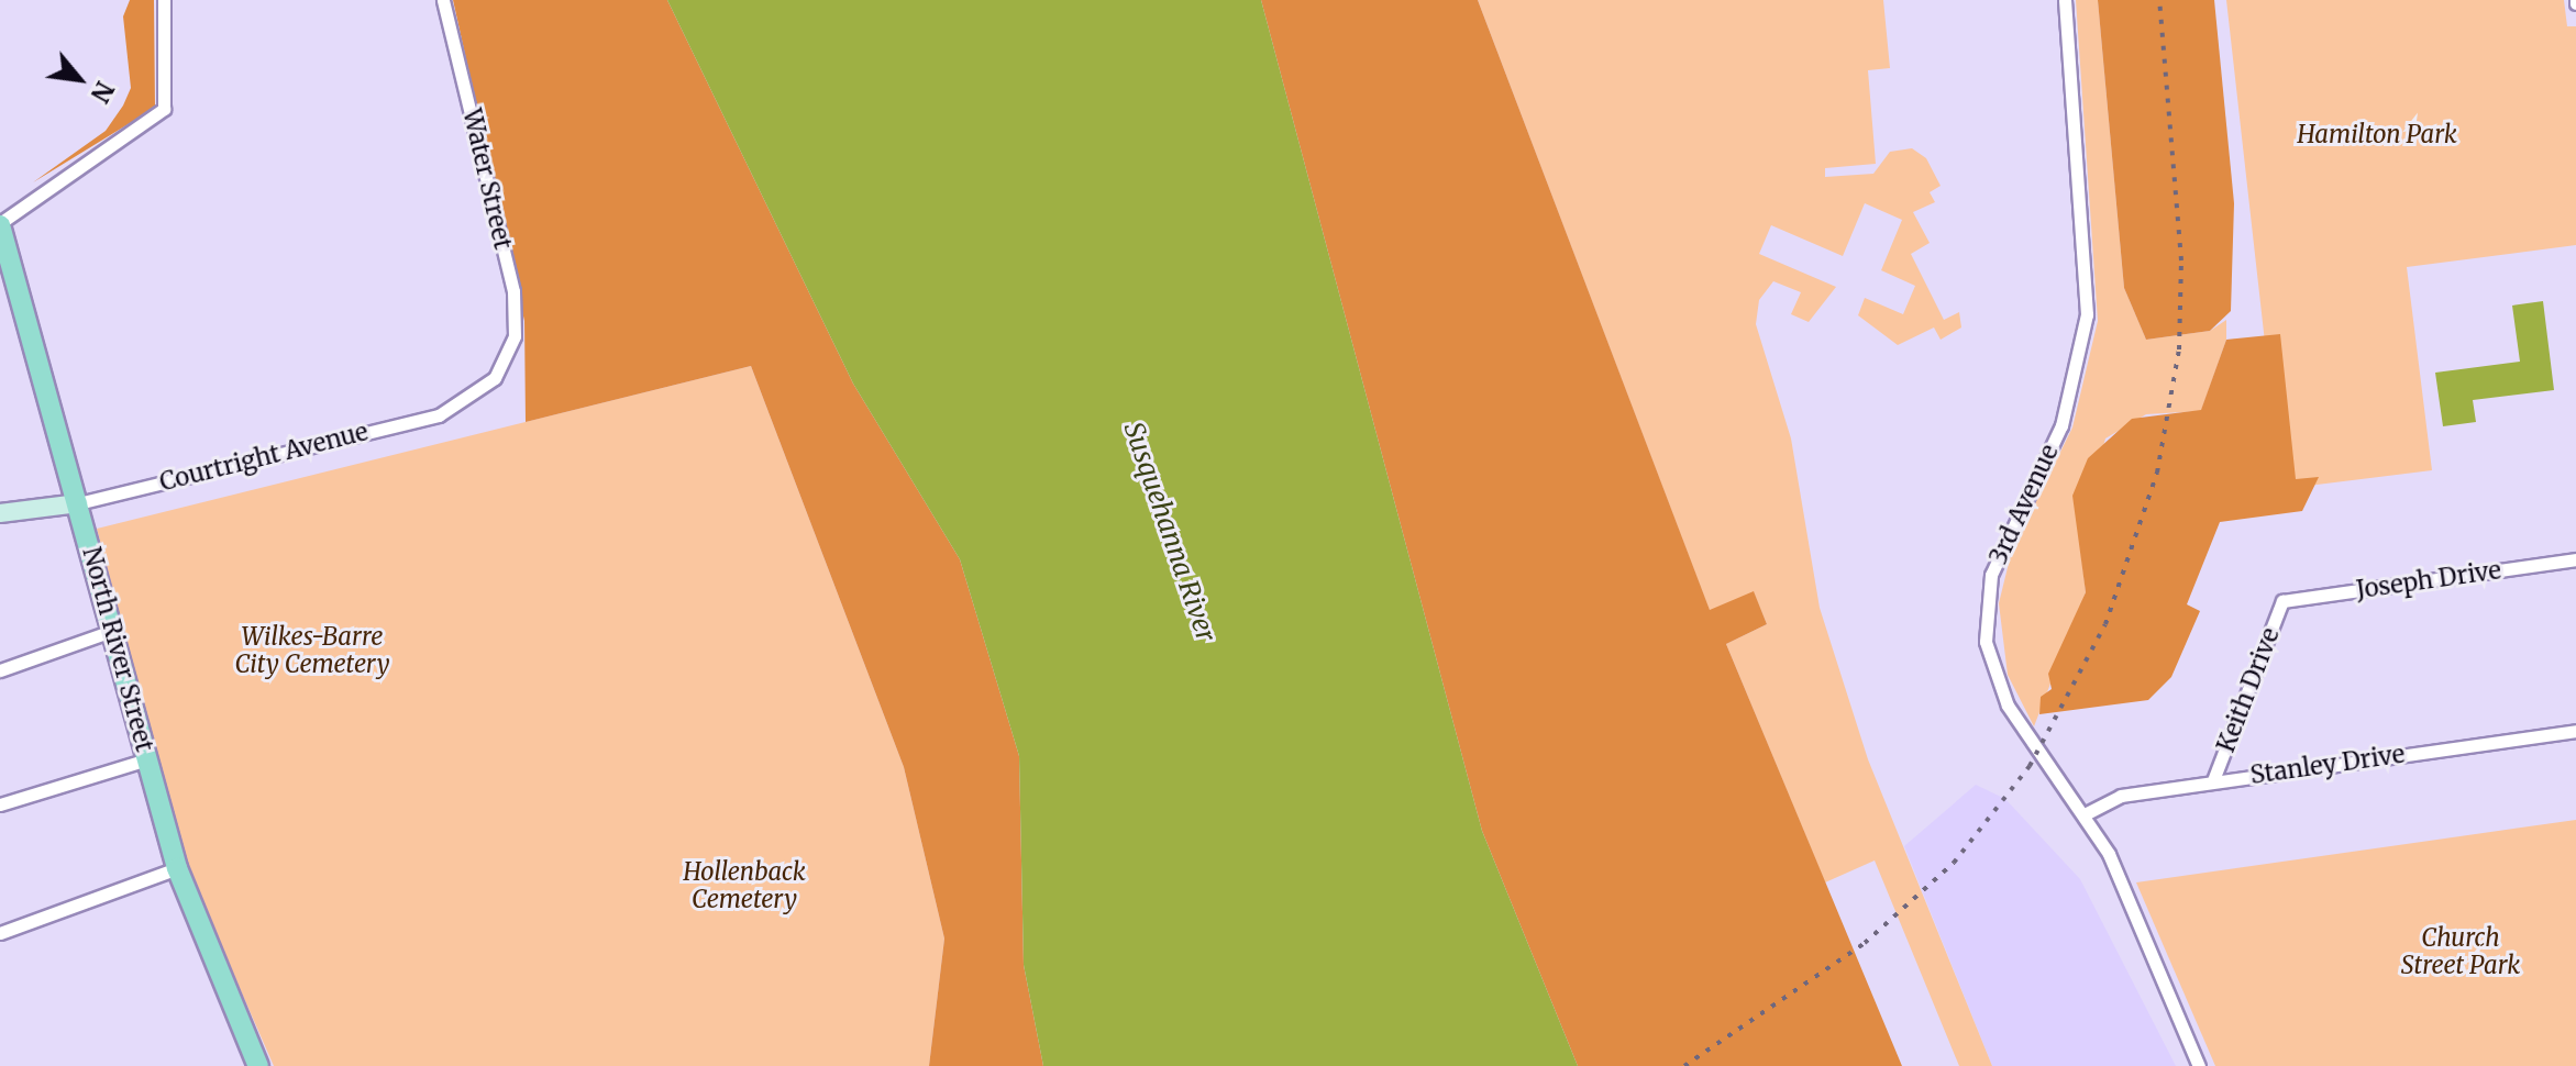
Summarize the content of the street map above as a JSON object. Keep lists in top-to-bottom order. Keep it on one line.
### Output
{"streets":{"main road":["Courtright Avenue","North River Street"],"street":["Water Street","3rd Avenue","Joseph Drive","Keith Drive","Stanley Drive"]},"crossings":[["Water Street","Courtright Avenue"],["Courtright Avenue","North River Street"],["3rd Avenue","Stanley Drive"],["Joseph Drive","Keith Drive"],["Keith Drive","Stanley Drive"]],"water":["Susquehanna River"],"parks":["Hamilton Park","Wilkes-Barre City Cemetery","Hollenback Cemetery","Church Street Park"],"north":"bottom right"}
